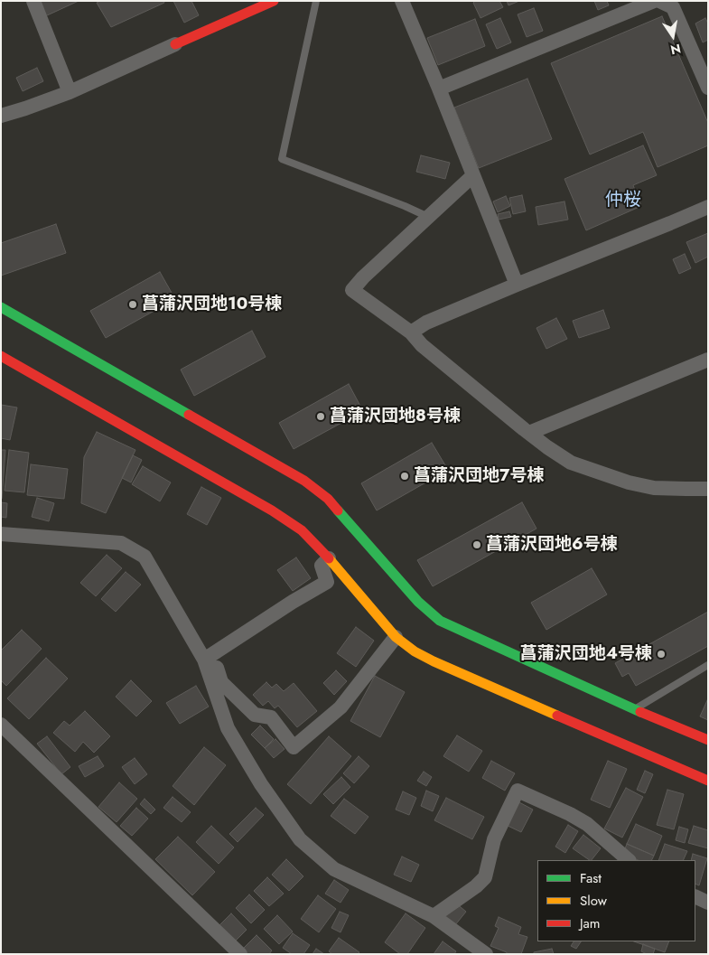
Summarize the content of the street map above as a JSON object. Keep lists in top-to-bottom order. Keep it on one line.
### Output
{"districts":["仲桜"],"places":["菖蒲沢団地10号棟","菖蒲沢団地8号棟","菖蒲沢団地7号棟","菖蒲沢団地6号棟","菖蒲沢団地4号棟"],"legend":["Fast","Slow","Jam"],"north":"bottom"}
